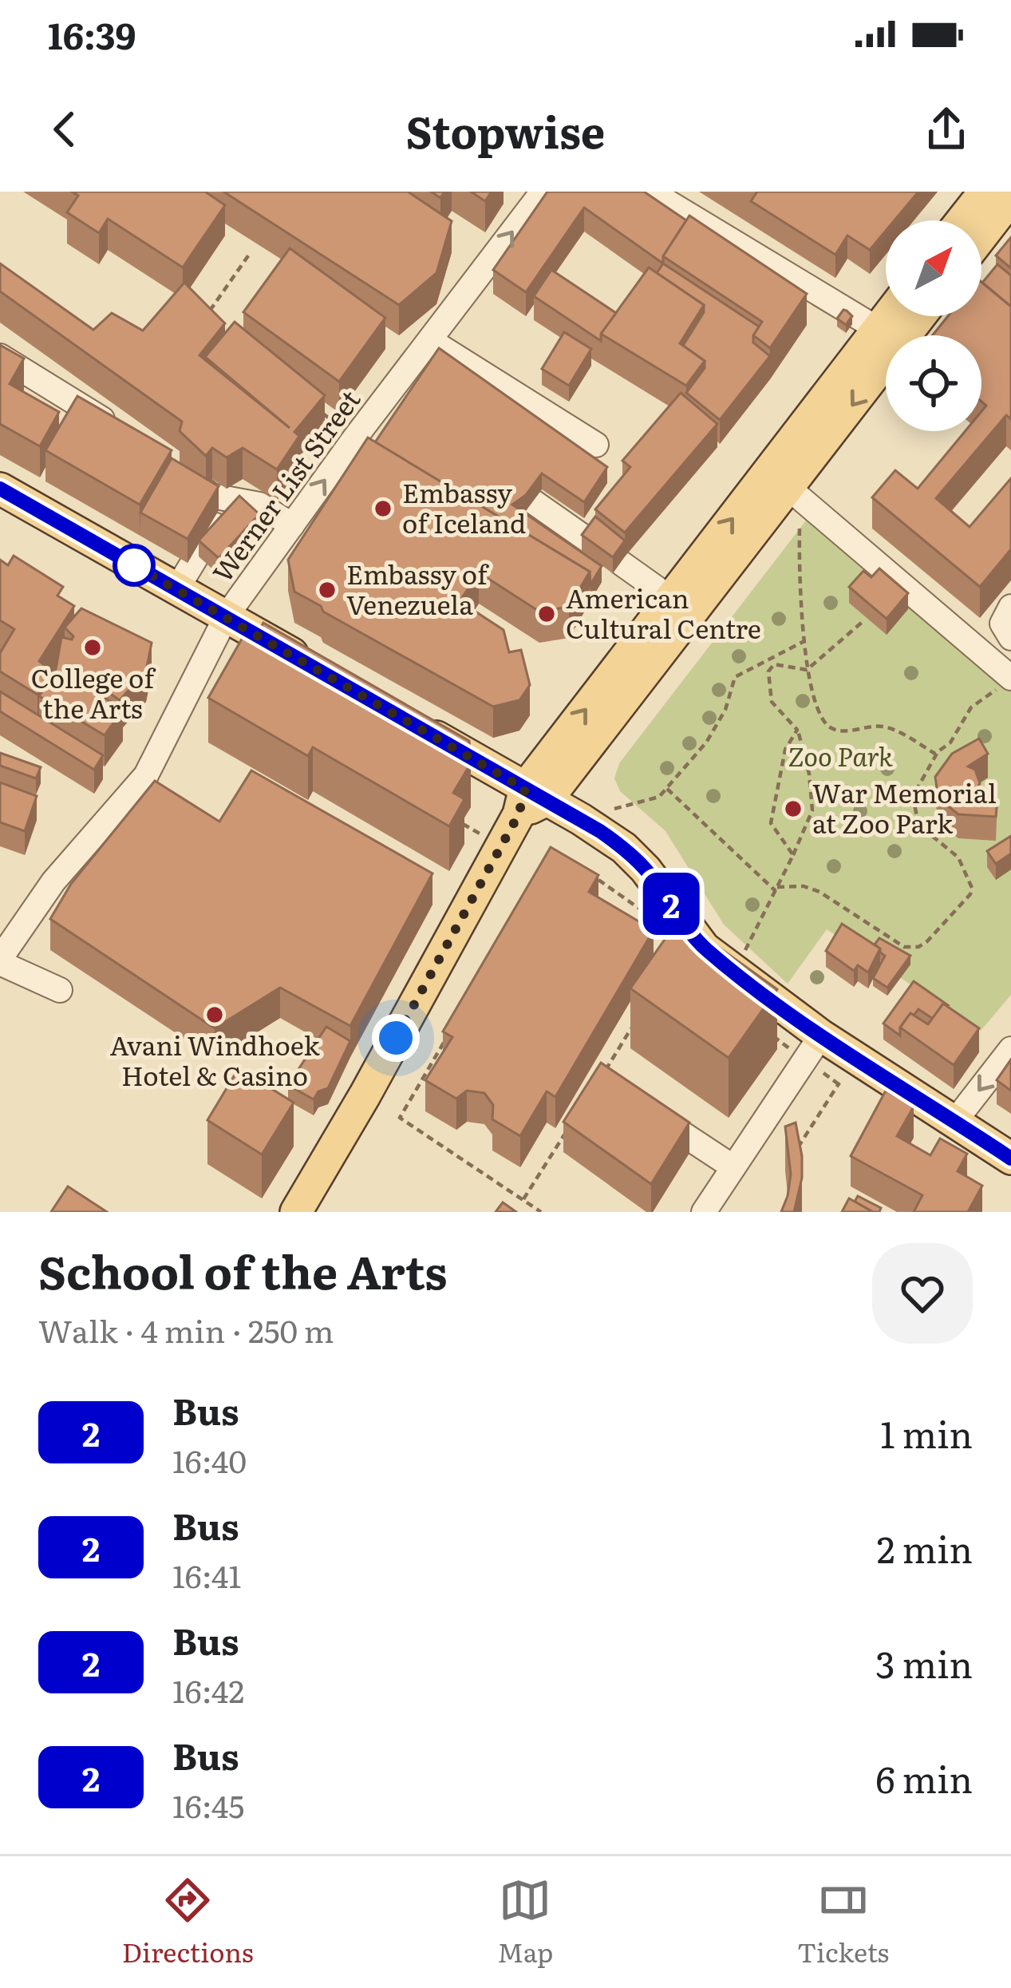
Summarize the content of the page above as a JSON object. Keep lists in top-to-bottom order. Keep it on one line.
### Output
{"streets":{"street":["Werner List Street"]},"parks":["Zoo Park"],"places":["Embassy of Iceland","Embassy of Venezuela","American Cultural Centre","College of the Arts","War Memorial at Zoo Park","Avani Windhoek Hotel & Casino"],"lines":["bus line 2"],"north":"top right","page":{"status":"16:39","header":"Stopwise","on_map":"2","heading":["School of the Arts","Walk · 4 min · 250 m"],"list":[{"mark":"2","name":"Bus","note":"16:40","value":"1 min"},{"mark":"2","name":"Bus","note":"16:41","value":"2 min"},{"mark":"2","name":"Bus","note":"16:42","value":"3 min"},{"mark":"2","name":"Bus","note":"16:45","value":"6 min"}],"tabs":["Directions","Map","Tickets"]}}
